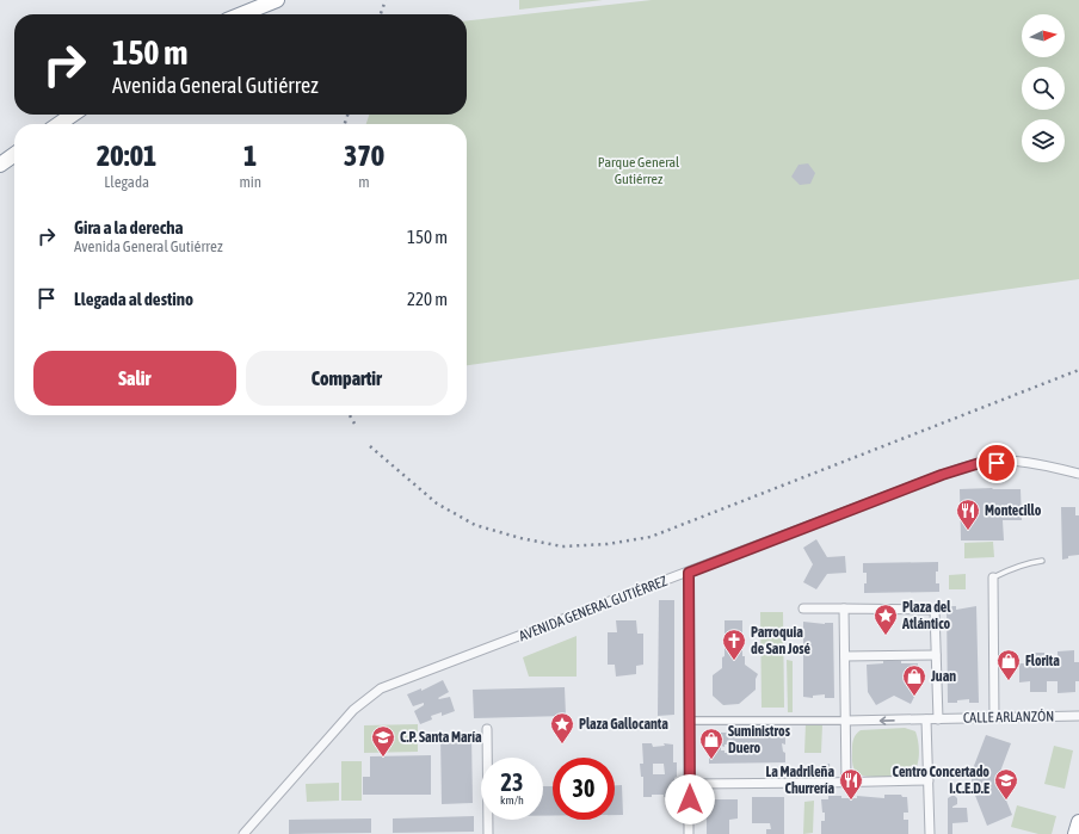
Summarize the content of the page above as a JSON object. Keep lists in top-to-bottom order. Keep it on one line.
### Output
{"streets":{"street":["AVENIDA GENERAL GUTIÉRREZ","CALLE ARLANZÓN"]},"parks":["Parque General Gutiérrez"],"places":{"restaurant":["Montecillo","La Madrileña Churrería"],"place":["Plaza del Atlántico","Plaza Gallocanta"],"church":["Parroquia de San José"],"shop":["Florita","Juan","Suministros Duero"],"school or university":["C.P. Santa María","Centro Concertado I.C.E.D.E"]},"north":"right","page":{"turn":["150 m","Avenida General Gutiérrez"],"eta":["20:01","Llegada","1","min","370","m"],"list":[{"name":"Gira a la derecha","note":"Avenida General Gutiérrez","value":"150 m"},{"name":"Llegada al destino","value":"220 m"}],"buttons":["Salir","Compartir"],"speed":"23 km/h","limit":"30"}}
